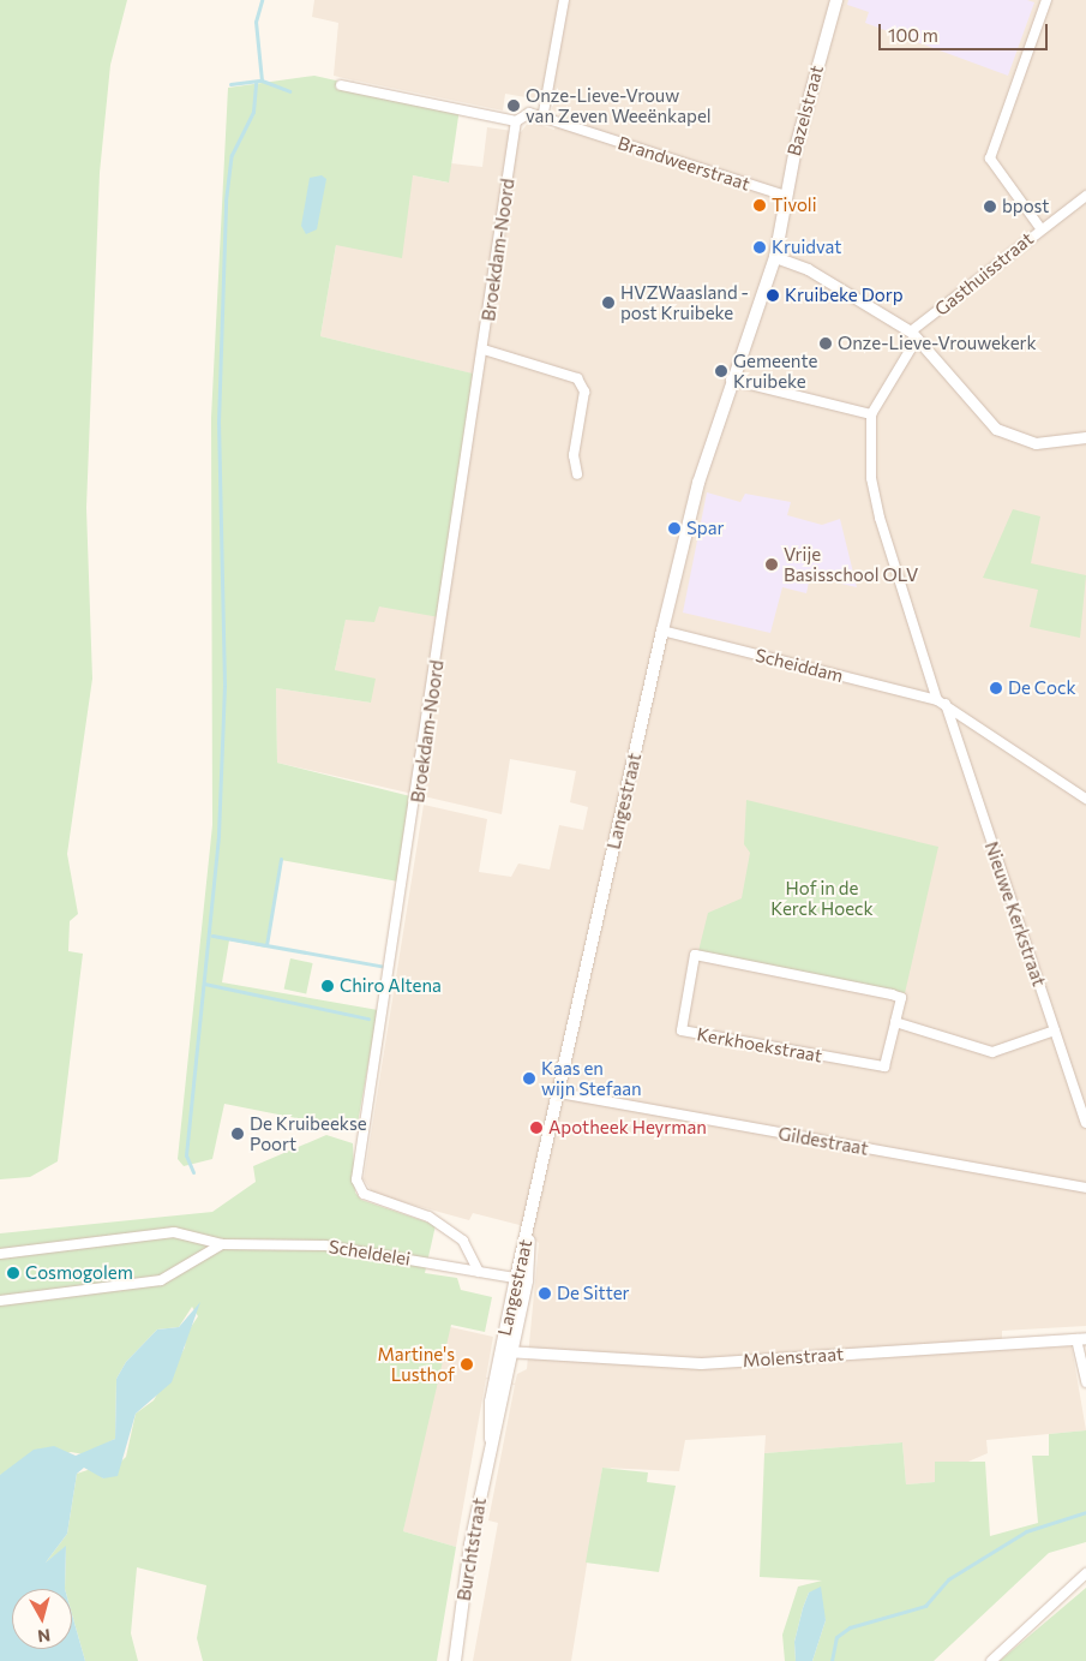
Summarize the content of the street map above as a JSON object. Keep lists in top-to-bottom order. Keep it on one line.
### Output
{"streets":{"main road":["Bazelstraat","Langestraat","Burchtstraat"],"street":["Brandweerstraat","Broekdam-Noord","Gasthuisstraat","Scheiddam","Nieuwe Kerkstraat","Kerkhoekstraat","Gildestraat","Scheldelei","Molenstraat"]},"crossings":[["Bazelstraat","Brandweerstraat"],["Bazelstraat","Langestraat"],["Brandweerstraat","Broekdam-Noord"],["Broekdam-Noord","Scheldelei"],["Scheiddam","Langestraat"],["Scheiddam","Nieuwe Kerkstraat"],["Langestraat","Gildestraat"],["Langestraat","Scheldelei"],["Langestraat","Molenstraat"],["Langestraat","Burchtstraat"],["Molenstraat","Burchtstraat"]],"parks":["Hof in de Kerck Hoeck"],"places":["Onze-Lieve-Vrouw van Zeven Weeënkapel","Tivoli","bpost","Kruidvat","Kruibeke Dorp","HVZWaasland - post Kruibeke","Onze-Lieve-Vrouwekerk","Gemeente Kruibeke","Spar","Vrije Basisschool OLV","De Cock","Chiro Altena","Kaas en wijn Stefaan","Apotheek Heyrman","De Kruibeekse Poort","Cosmogolem","De Sitter","Martine's Lusthof"],"scale_bar":"100 m","north":"bottom"}
